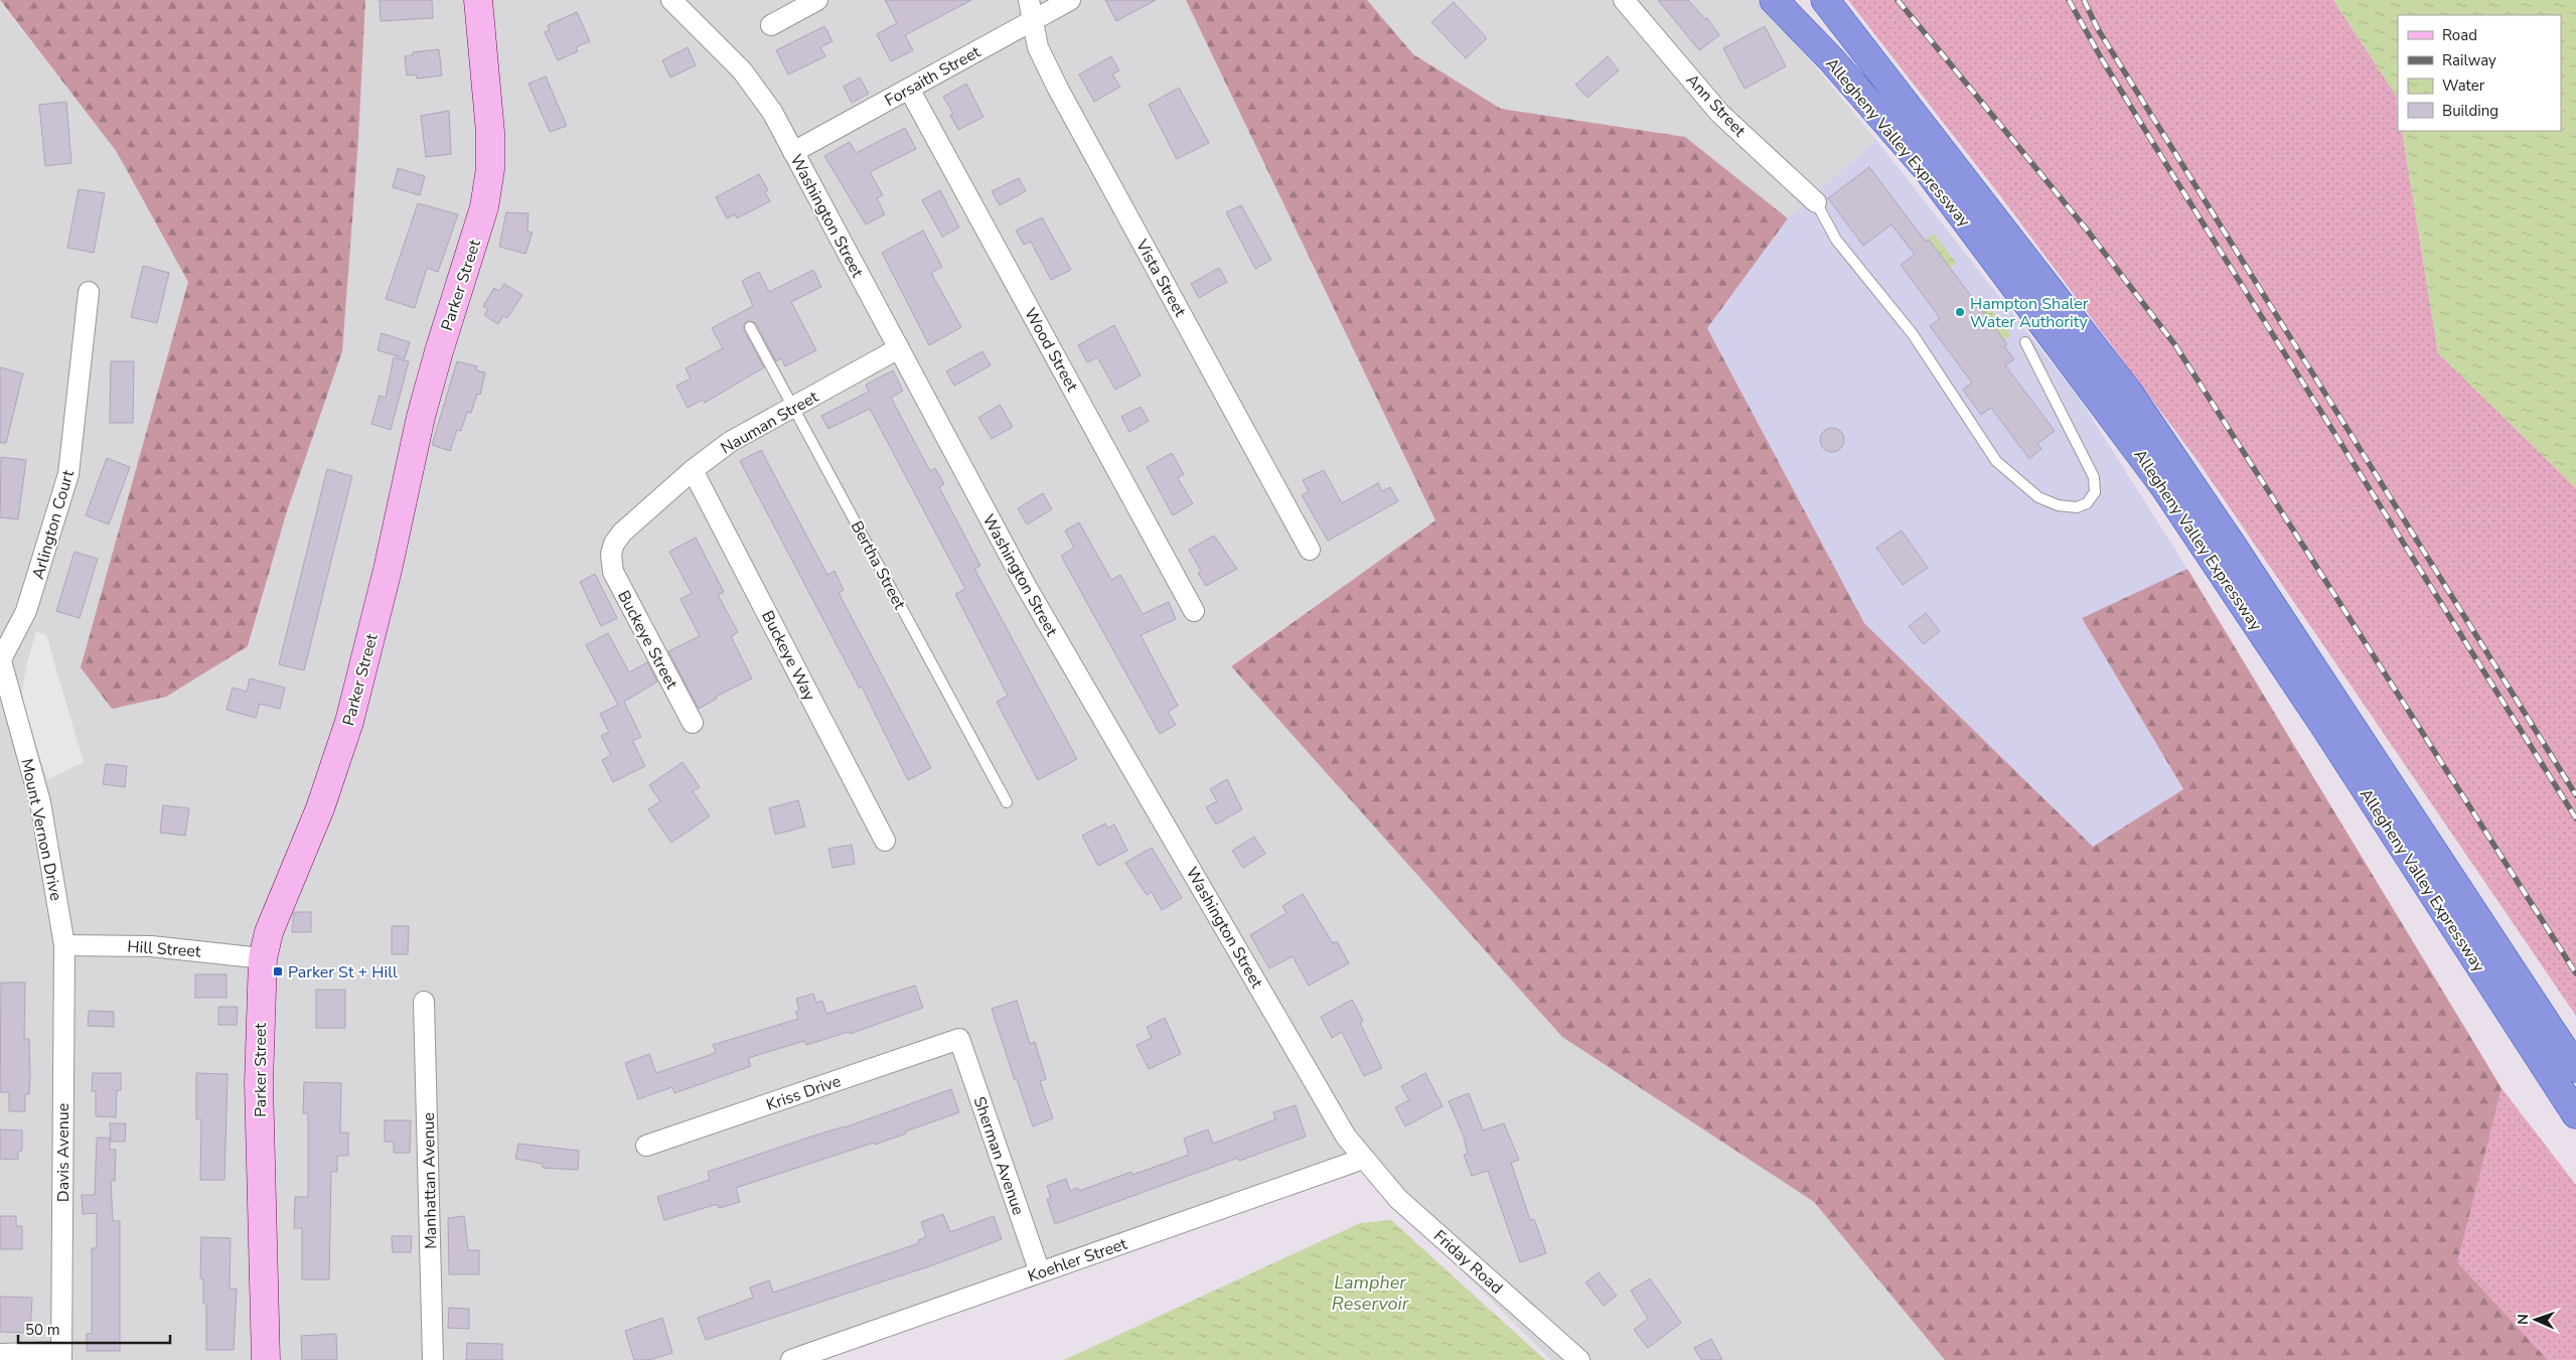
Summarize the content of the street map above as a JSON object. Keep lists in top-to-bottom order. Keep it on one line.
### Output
{"streets":{"highway":["Allegheny Valley Expressway"],"street":["Forsaith Street","Ann Street","Washington Street","Vista Street","Parker Street","Wood Street","Nauman Street","Arlington Court","Buckeye Street","Buckeye Way","Mount Vernon Drive","Hill Street","Kriss Drive","Davis Avenue","Sherman Avenue","Manhattan Avenue","Koehler Street","Friday Road"],"lane":["Bertha Street"]},"crossings":[["Forsaith Street","Washington Street"],["Forsaith Street","Vista Street"],["Forsaith Street","Wood Street"],["Washington Street","Nauman Street"],["Washington Street","Koehler Street"],["Washington Street","Friday Road"],["Parker Street","Hill Street"],["Nauman Street","Bertha Street"],["Nauman Street","Buckeye Street"],["Nauman Street","Buckeye Way"],["Arlington Court","Mount Vernon Drive"],["Mount Vernon Drive","Hill Street"],["Mount Vernon Drive","Davis Avenue"],["Hill Street","Davis Avenue"],["Kriss Drive","Sherman Avenue"],["Sherman Avenue","Koehler Street"],["Koehler Street","Friday Road"]],"water":["Lampher Reservoir"],"places":{"other":["Hampton Shaler Water Authority"],"transit":["Parker St + Hill"]},"legend":["Road","Railway","Water","Building"],"scale_bar":"50 m","north":"left"}
